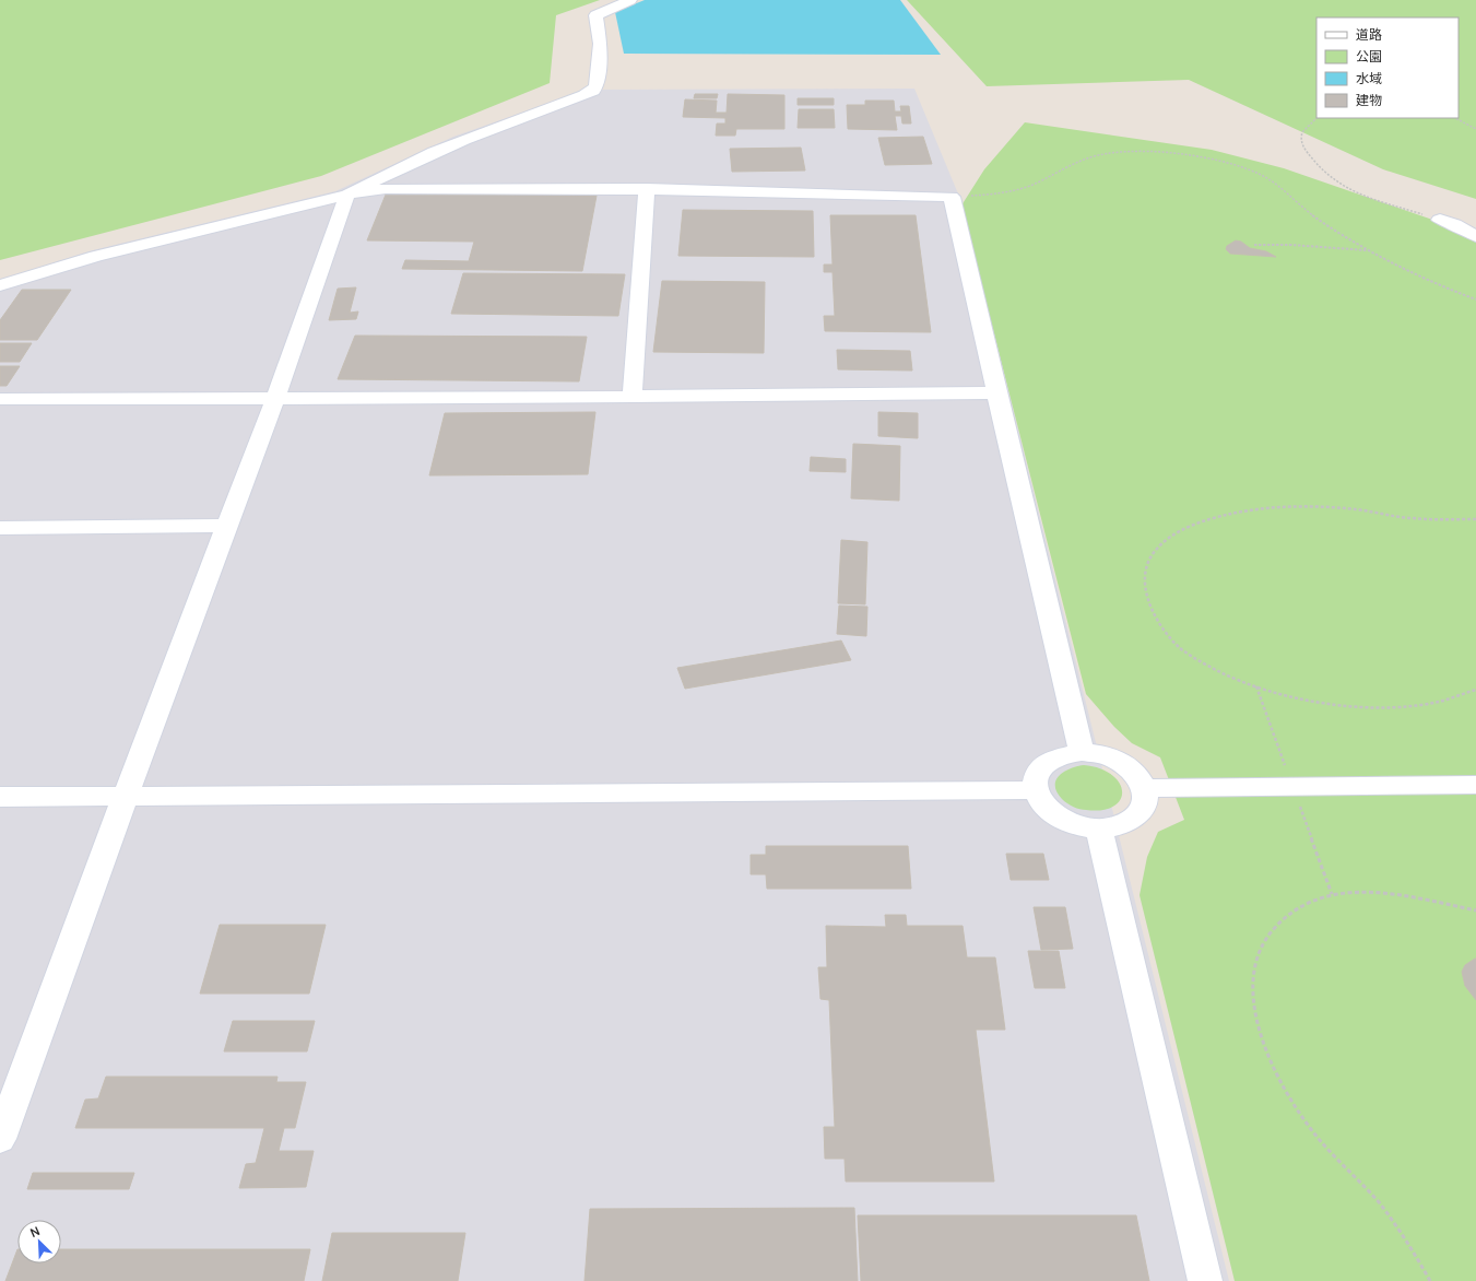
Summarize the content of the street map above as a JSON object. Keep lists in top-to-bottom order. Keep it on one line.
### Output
{"legend":["道路","公園","水域","建物"],"north":"top left"}
